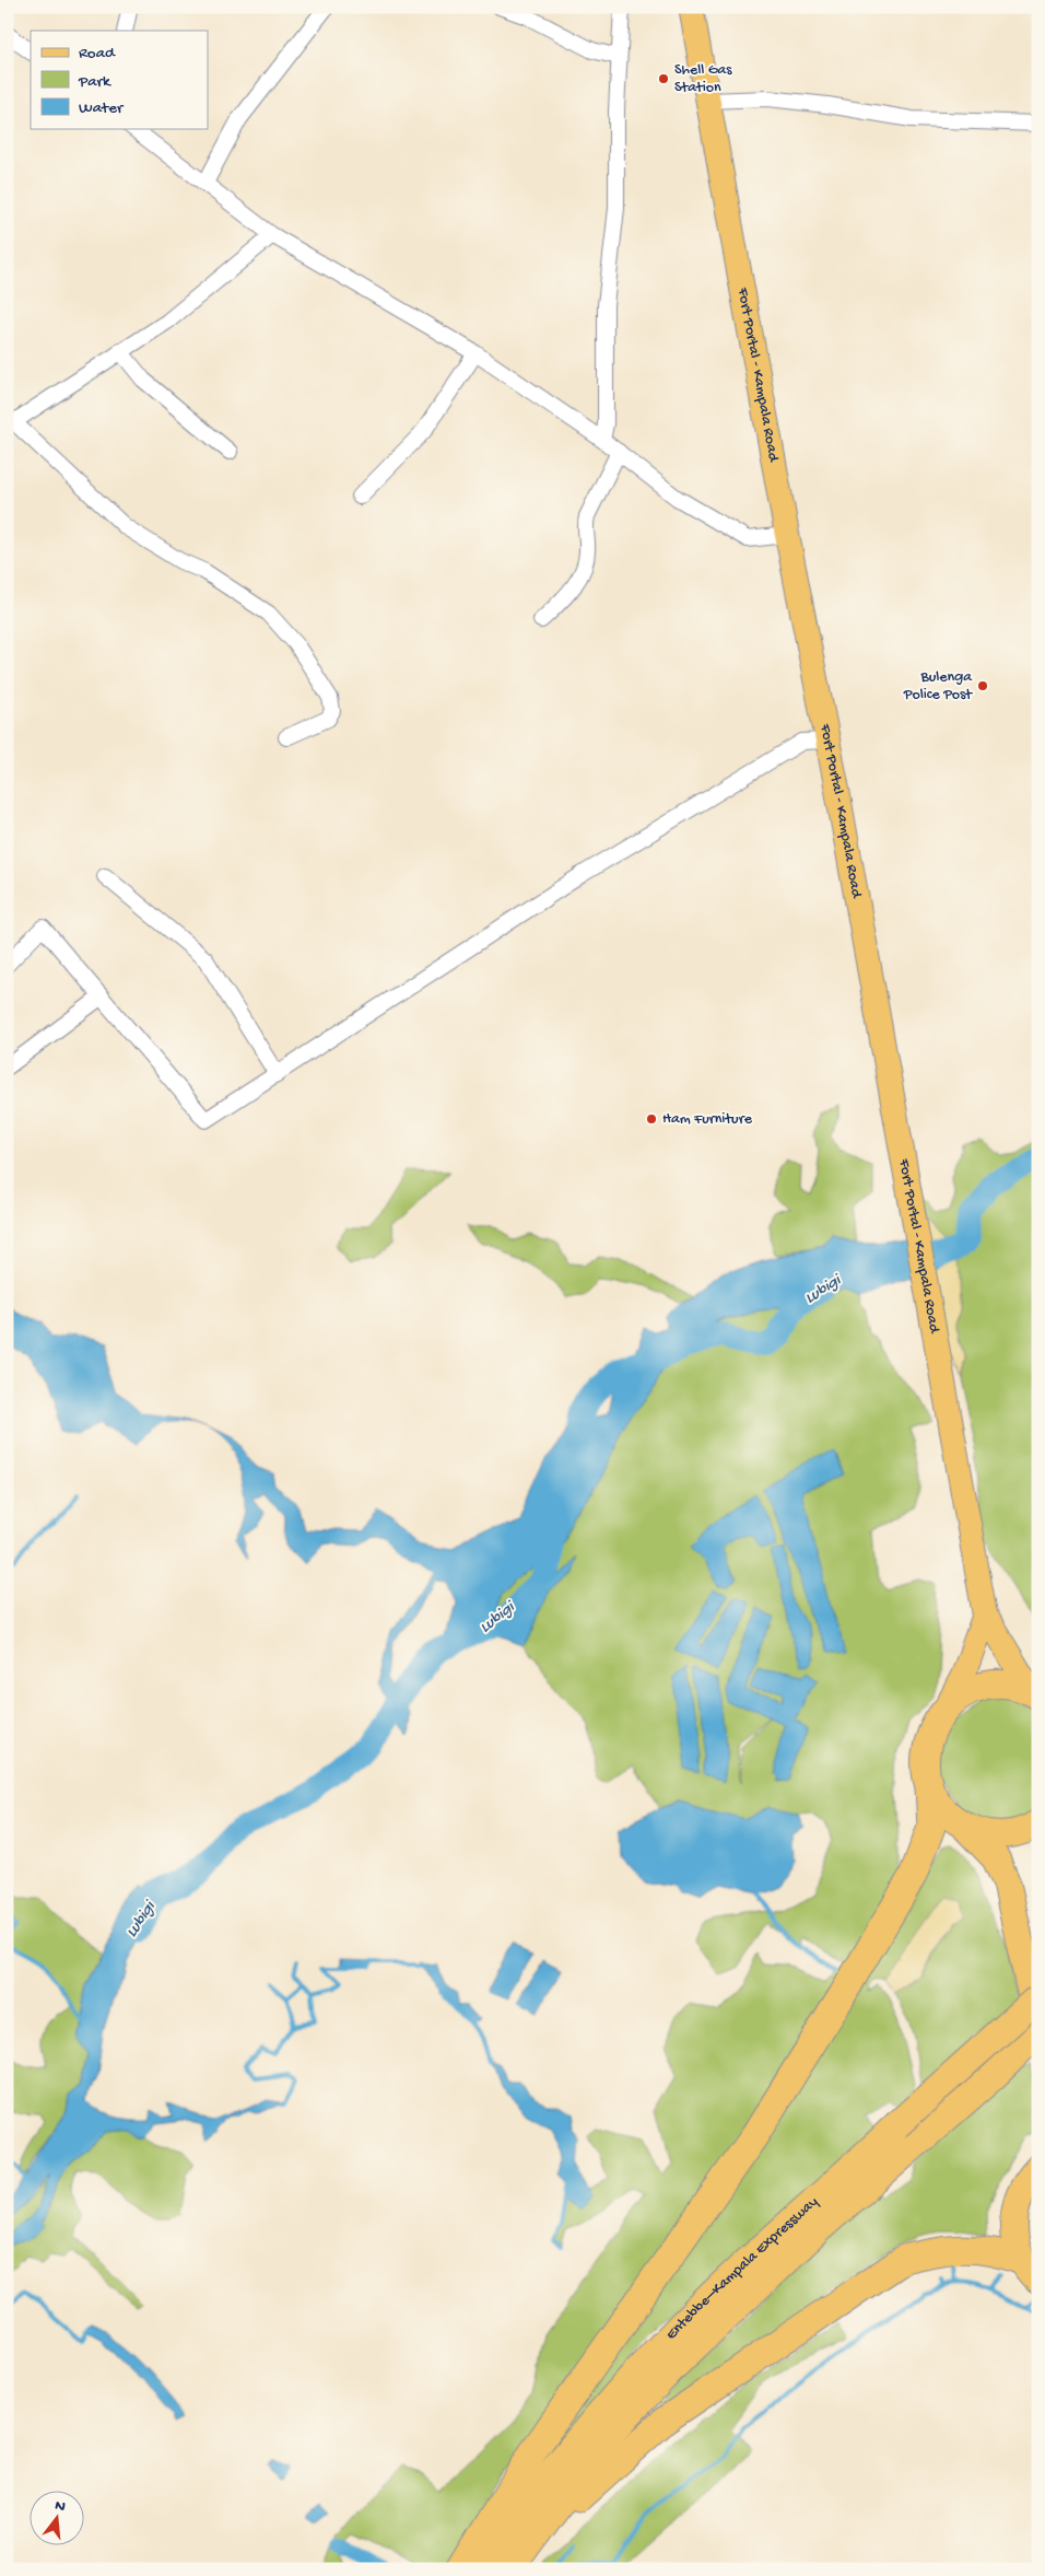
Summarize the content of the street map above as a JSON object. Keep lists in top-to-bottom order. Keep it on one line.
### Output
{"streets":{"highway":["Entebbe–Kampala Expressway"],"main road":["Fort Portal - Kampala Road"]},"water":["Lubigi"],"places":["Shell Gas Station","Bulenga Police Post","Ham Furniture"],"legend":["Road","Park","Water"],"north":"top"}
